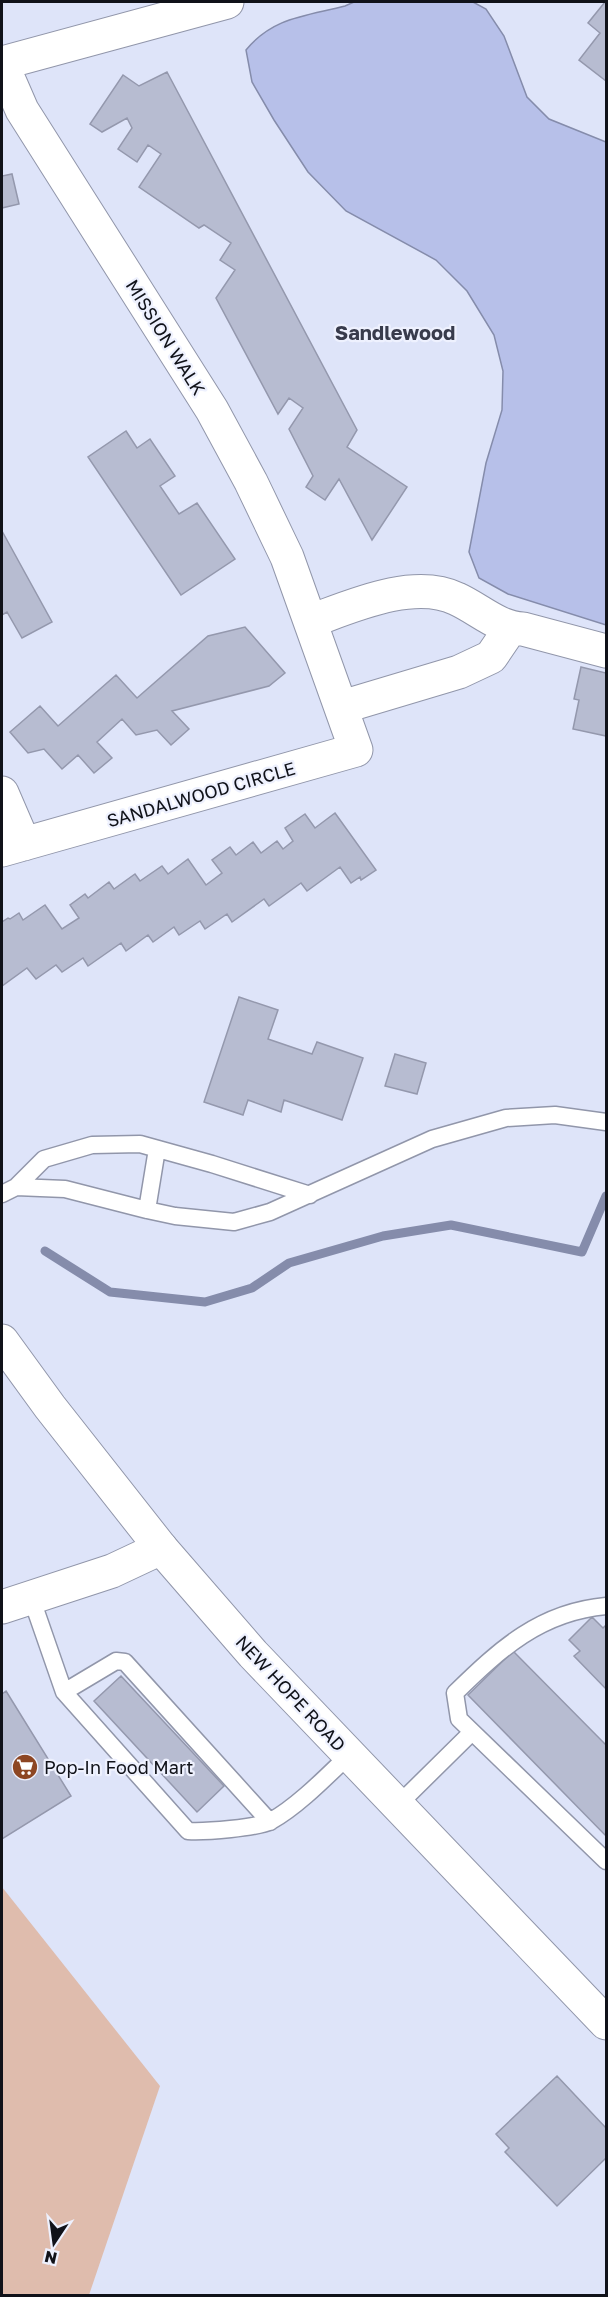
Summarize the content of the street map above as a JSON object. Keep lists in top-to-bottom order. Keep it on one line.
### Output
{"streets":{"street":["MISSION WALK","SANDALWOOD CIRCLE","NEW HOPE ROAD"]},"crossings":[["MISSION WALK","SANDALWOOD CIRCLE"]],"districts":["Sandlewood"],"places":{"supermarket":["Pop-In Food Mart"]},"north":"bottom"}
